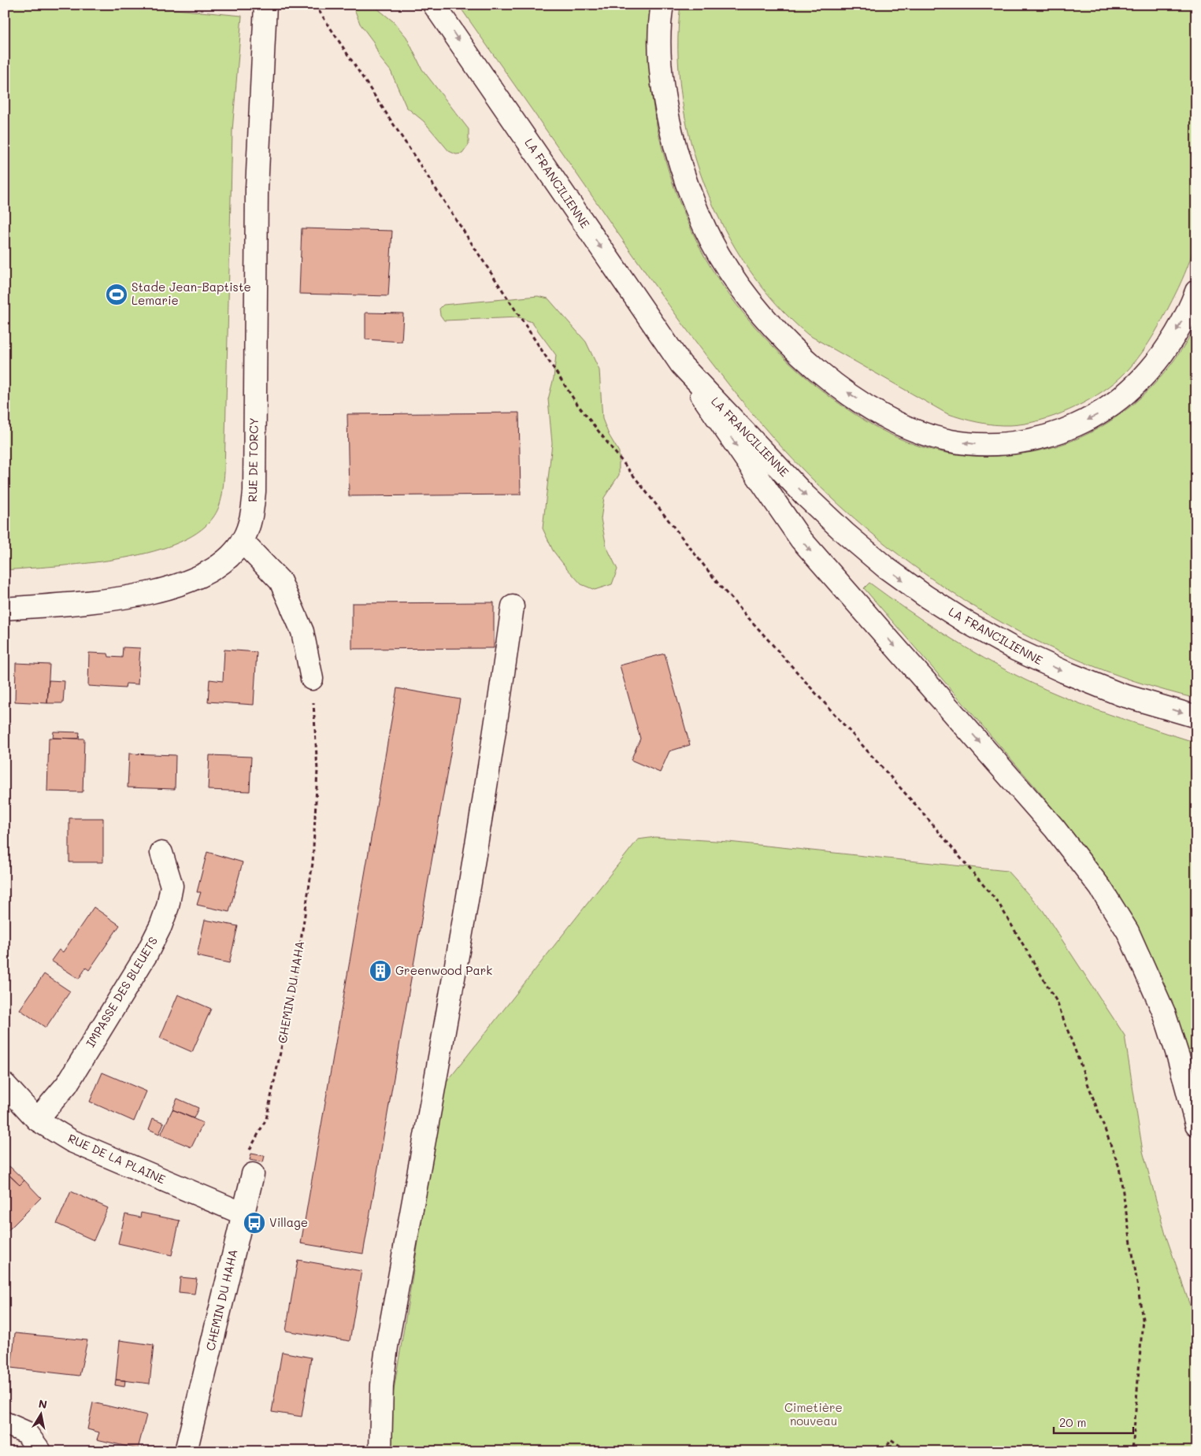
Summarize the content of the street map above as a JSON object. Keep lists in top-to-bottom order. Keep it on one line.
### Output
{"streets":{"main road":["LA FRANCILIENNE","RUE DE TORCY","IMPASSE DES BLEUETS","CHEMIN DU HAHA","RUE DE LA PLAINE"]},"crossings":[["IMPASSE DES BLEUETS","RUE DE LA PLAINE"],["CHEMIN DU HAHA","RUE DE LA PLAINE"]],"parks":["Cimetière nouveau"],"places":{"sports":["Stade Jean-Baptiste Lemarie"],"building":["Greenwood Park"],"bus stop":["Village"]},"scale_bar":"20 m","north":"top"}
